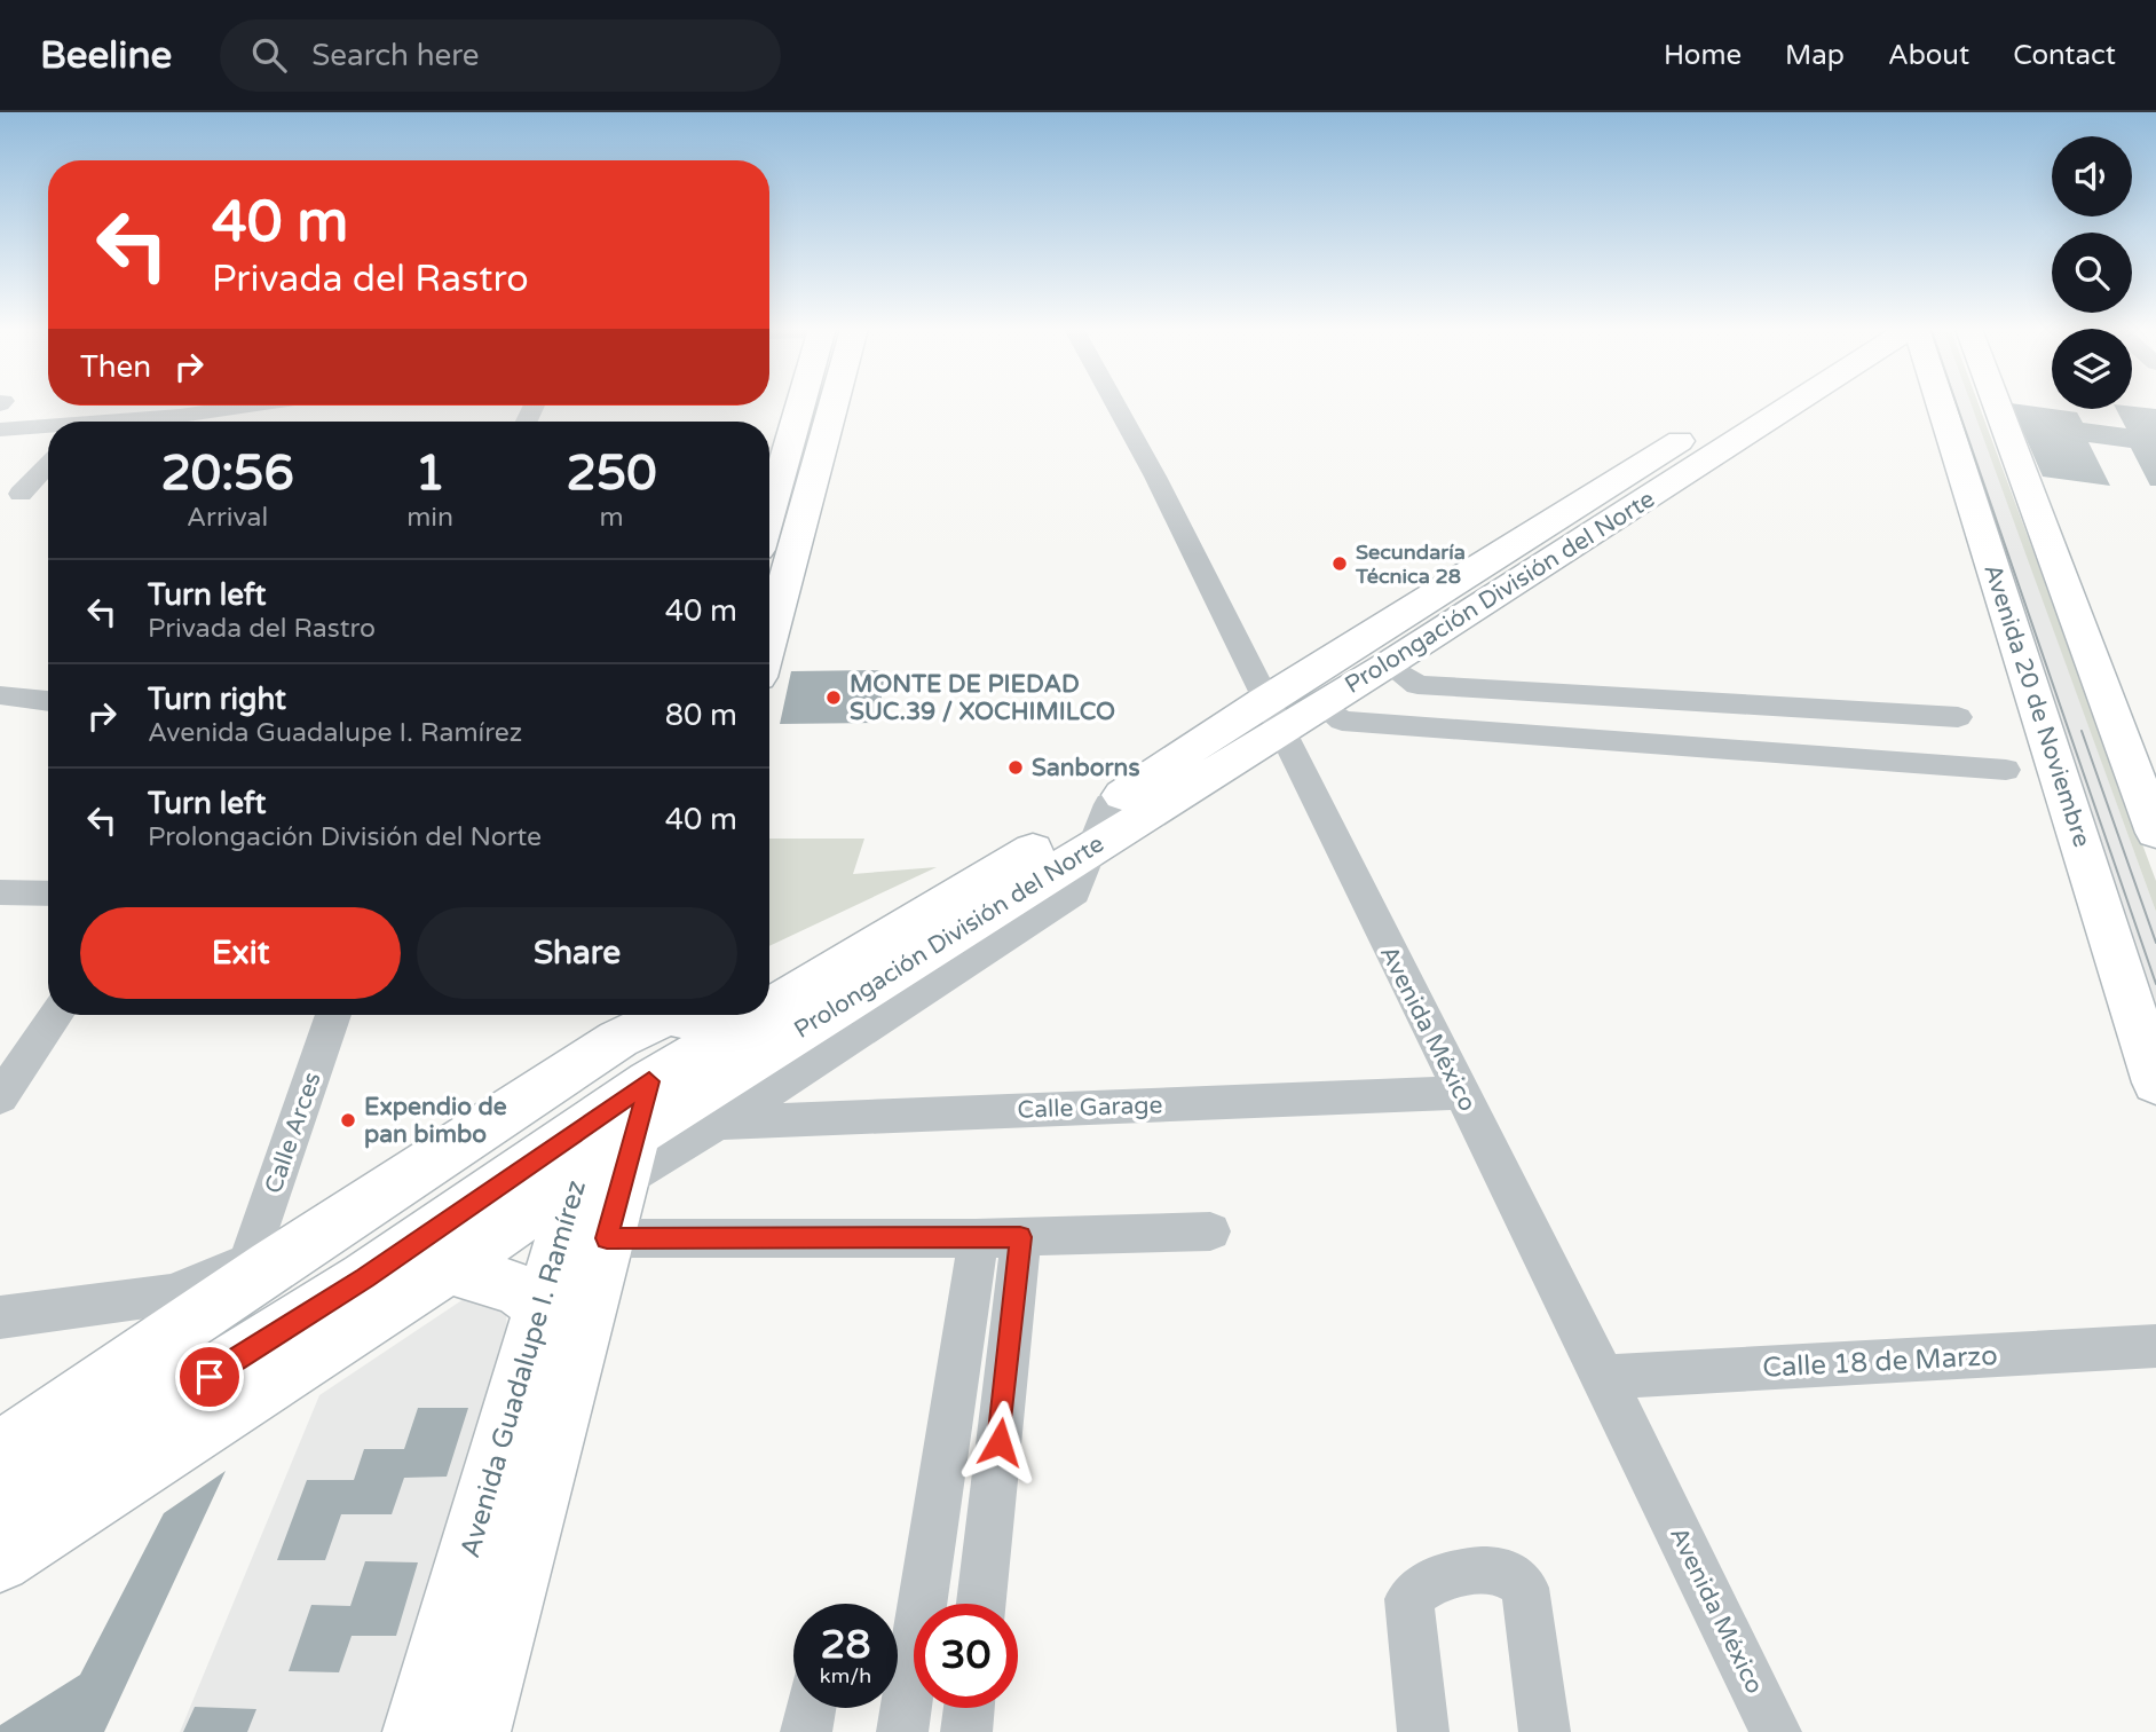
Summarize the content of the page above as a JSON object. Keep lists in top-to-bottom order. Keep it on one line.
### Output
{"streets":{"main road":["Prolongación División del Norte","Avenida 20 de Noviembre","Avenida Guadalupe I. Ramírez"],"street":["Avenida México","Calle Garage","Calle Arces","Calle 18 de Marzo"]},"crossings":[["Prolongación División del Norte","Avenida México"],["Prolongación División del Norte","Avenida Guadalupe I. Ramírez"],["Avenida México","Calle Garage"],["Avenida México","Calle 18 de Marzo"]],"places":["Secundaría Técnica 28","MONTE DE PIEDAD SUC.39 / XOCHIMILCO","Sanborns","Expendio de pan bimbo"],"page":{"header":"Beeline","search":"Search here","nav":["Home","Map","About","Contact"],"turn":["40 m","Privada del Rastro"],"then":"Then","eta":["20:56","Arrival","1","min","250","m"],"list":[{"name":"Turn left","note":"Privada del Rastro","value":"40 m"},{"name":"Turn right","note":"Avenida Guadalupe I. Ramírez","value":"80 m"},{"name":"Turn left","note":"Prolongación División del Norte","value":"40 m"}],"buttons":["Exit","Share"],"speed":"28 km/h","limit":"30"}}
